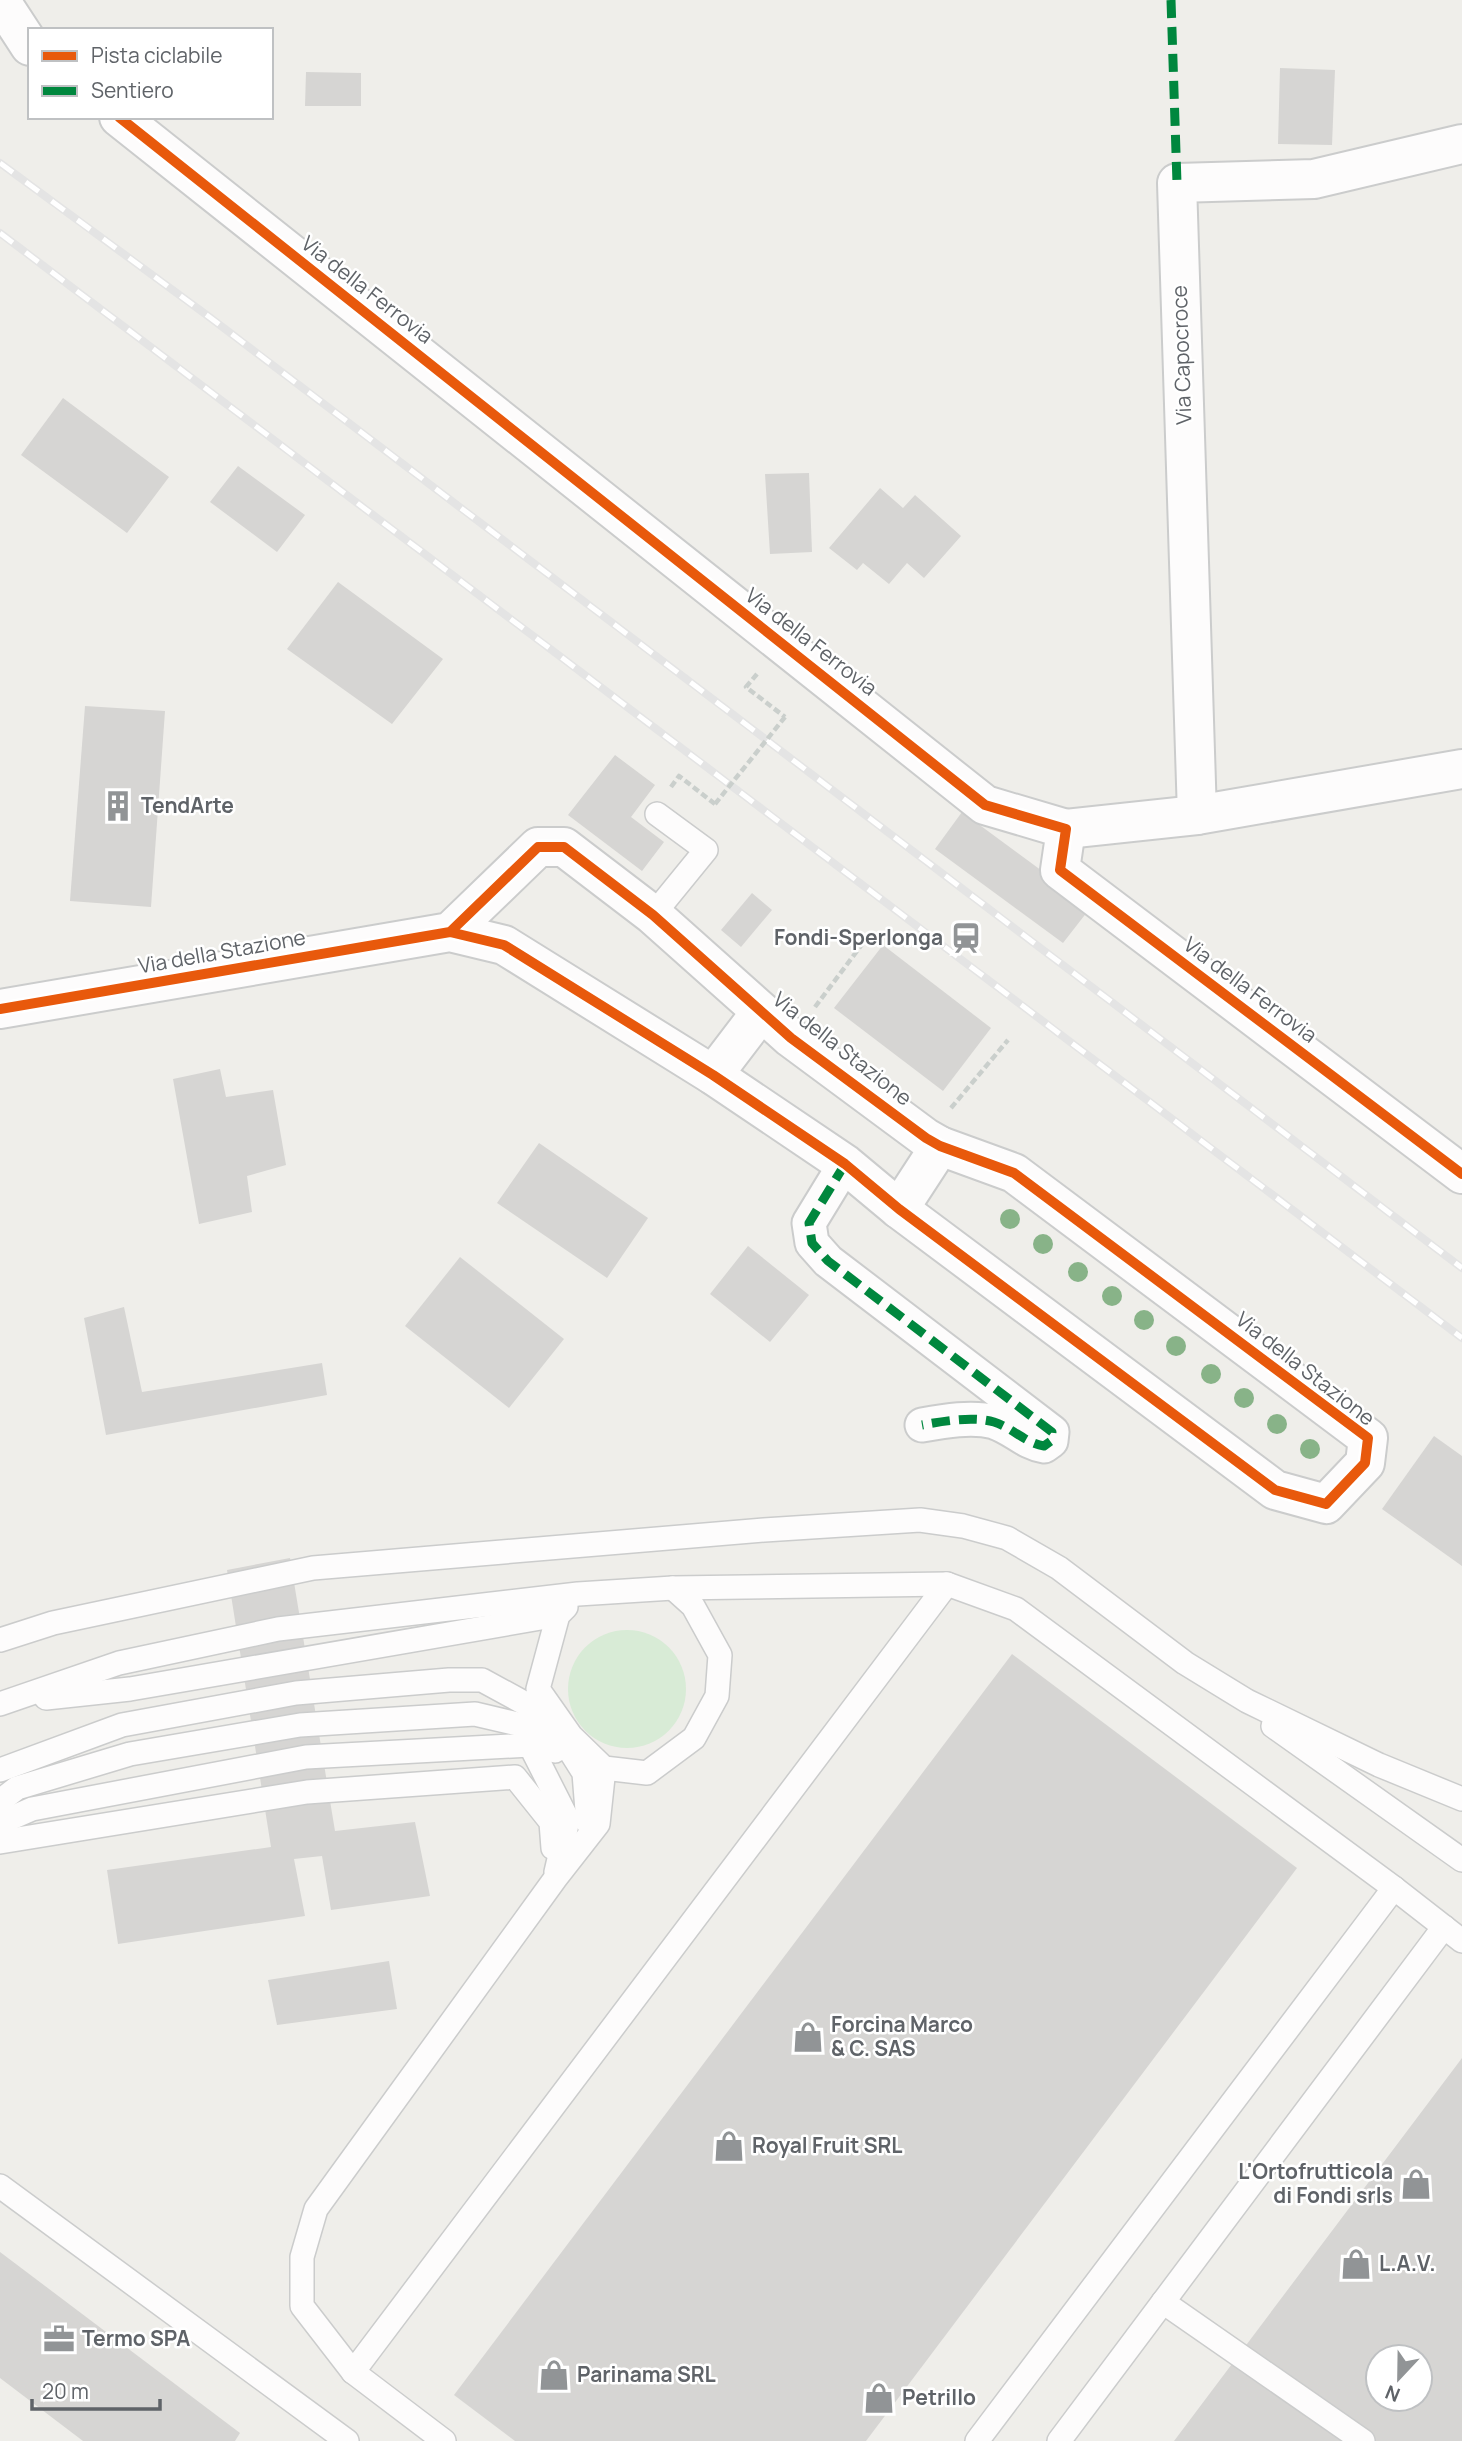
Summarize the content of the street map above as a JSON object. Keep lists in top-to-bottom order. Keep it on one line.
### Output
{"streets":{"street":["Via della Ferrovia","Via Capocroce","Via della Stazione"]},"places":{"building":["TendArte"],"station":["Fondi-Sperlonga"],"shop":["Forcina Marco & C. SAS","Royal Fruit SRL","L'Ortofrutticola di Fondi srls","L.A.V.","Parinama SRL","Petrillo"],"office":["Termo SPA"]},"legend":["Pista ciclabile","Sentiero"],"scale_bar":"20 m","north":"bottom"}
